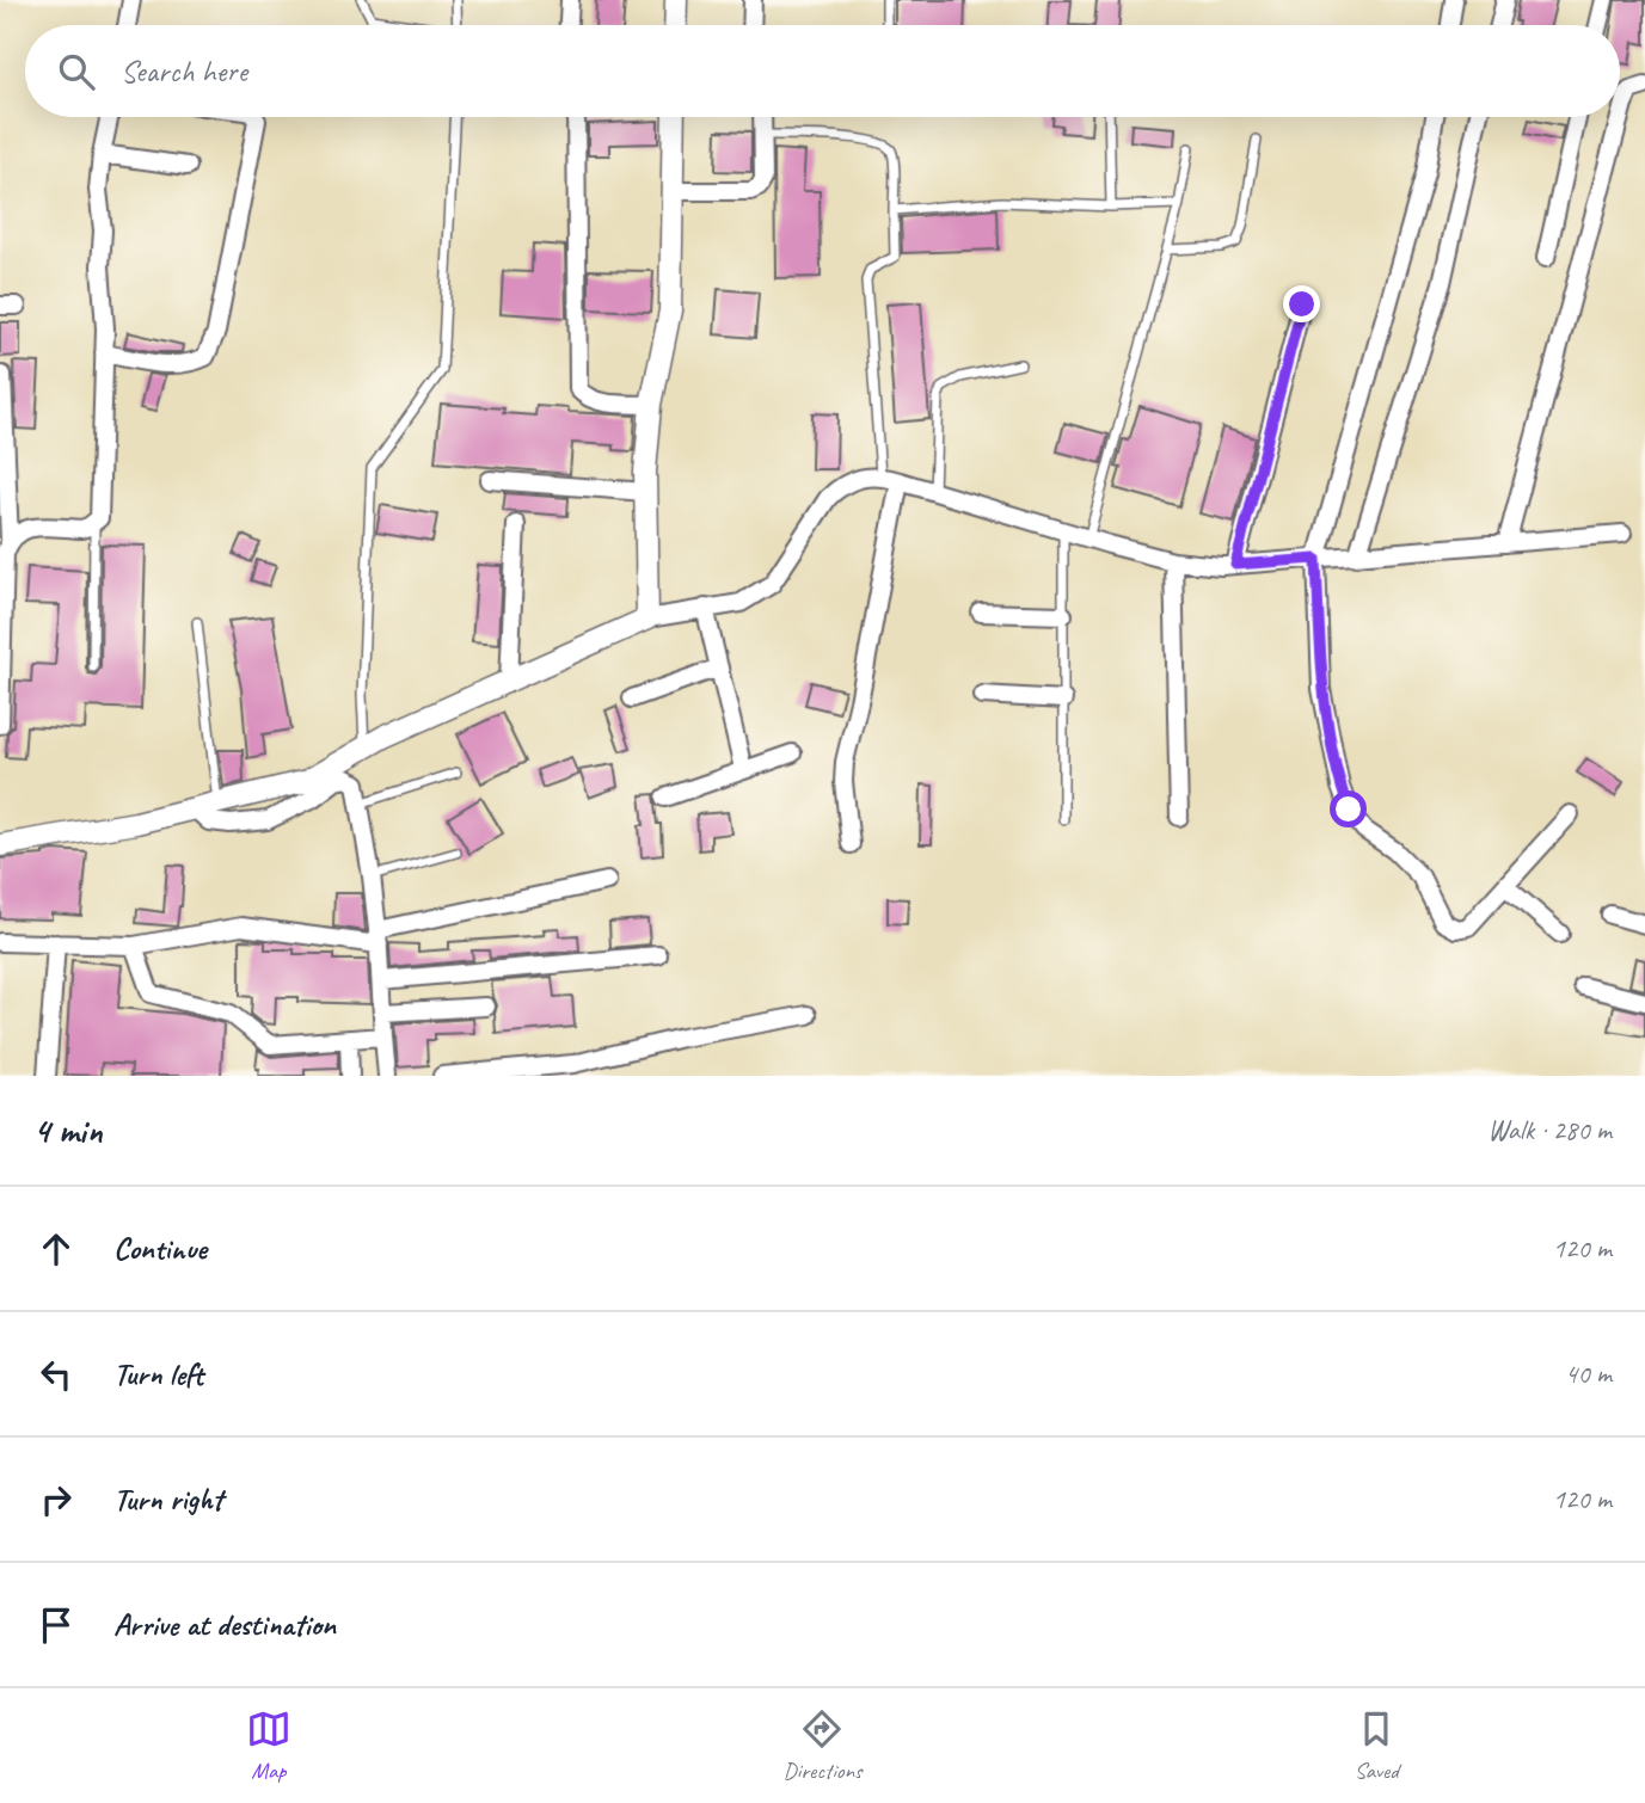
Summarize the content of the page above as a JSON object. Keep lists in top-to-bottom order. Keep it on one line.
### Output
{"page":{"search":"Search here","heading":["4 min","Walk · 280 m"],"list":[["Continue","120 m"],["Turn left","40 m"],["Turn right","120 m"],"Arrive at destination"],"nav":["Map","Directions","Saved"]}}
